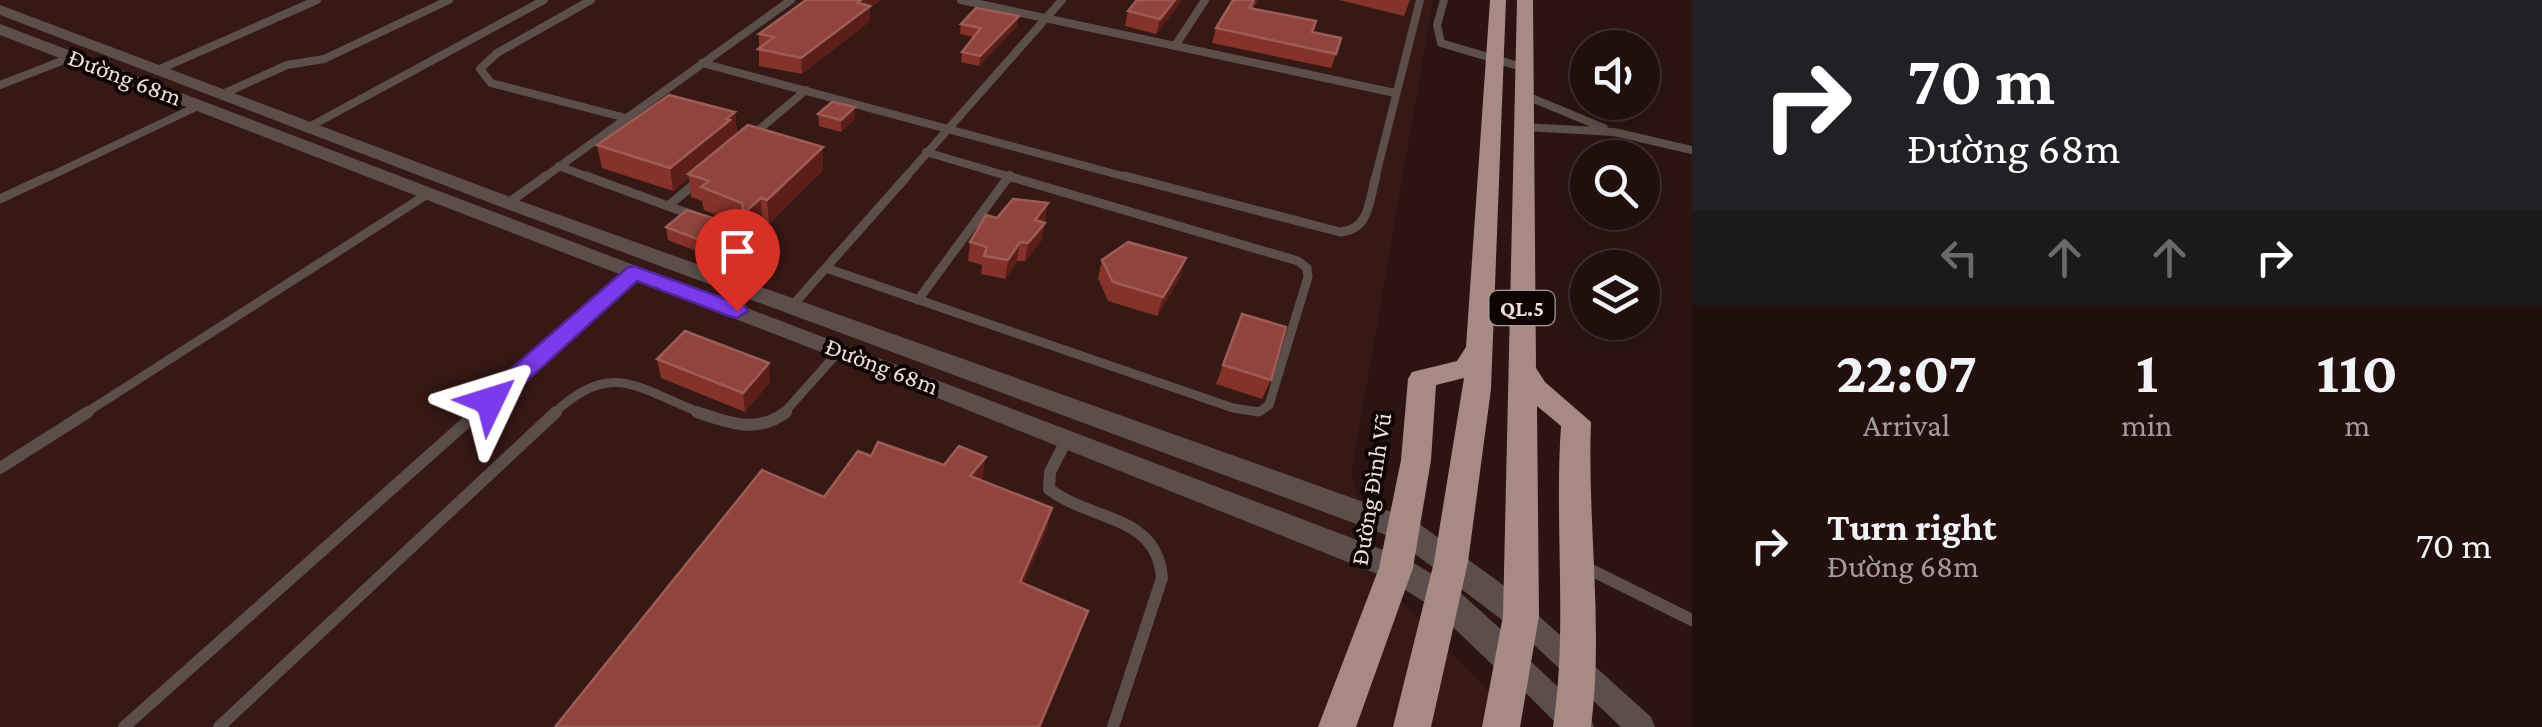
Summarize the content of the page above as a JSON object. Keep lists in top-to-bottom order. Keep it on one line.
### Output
{"streets":{"highway":["QL.5","Đường Đình Vũ"],"street":["Đường 68m"]},"crossings":[["Đường 68m","QL.5"],["Đường 68m","Đường Đình Vũ"],["QL.5","Đường Đình Vũ"]],"page":{"turn":["70 m","Đường 68m"],"eta":["22:07","Arrival","1","min","110","m"],"list":[{"name":"Turn right","note":"Đường 68m","value":"70 m"}]}}
